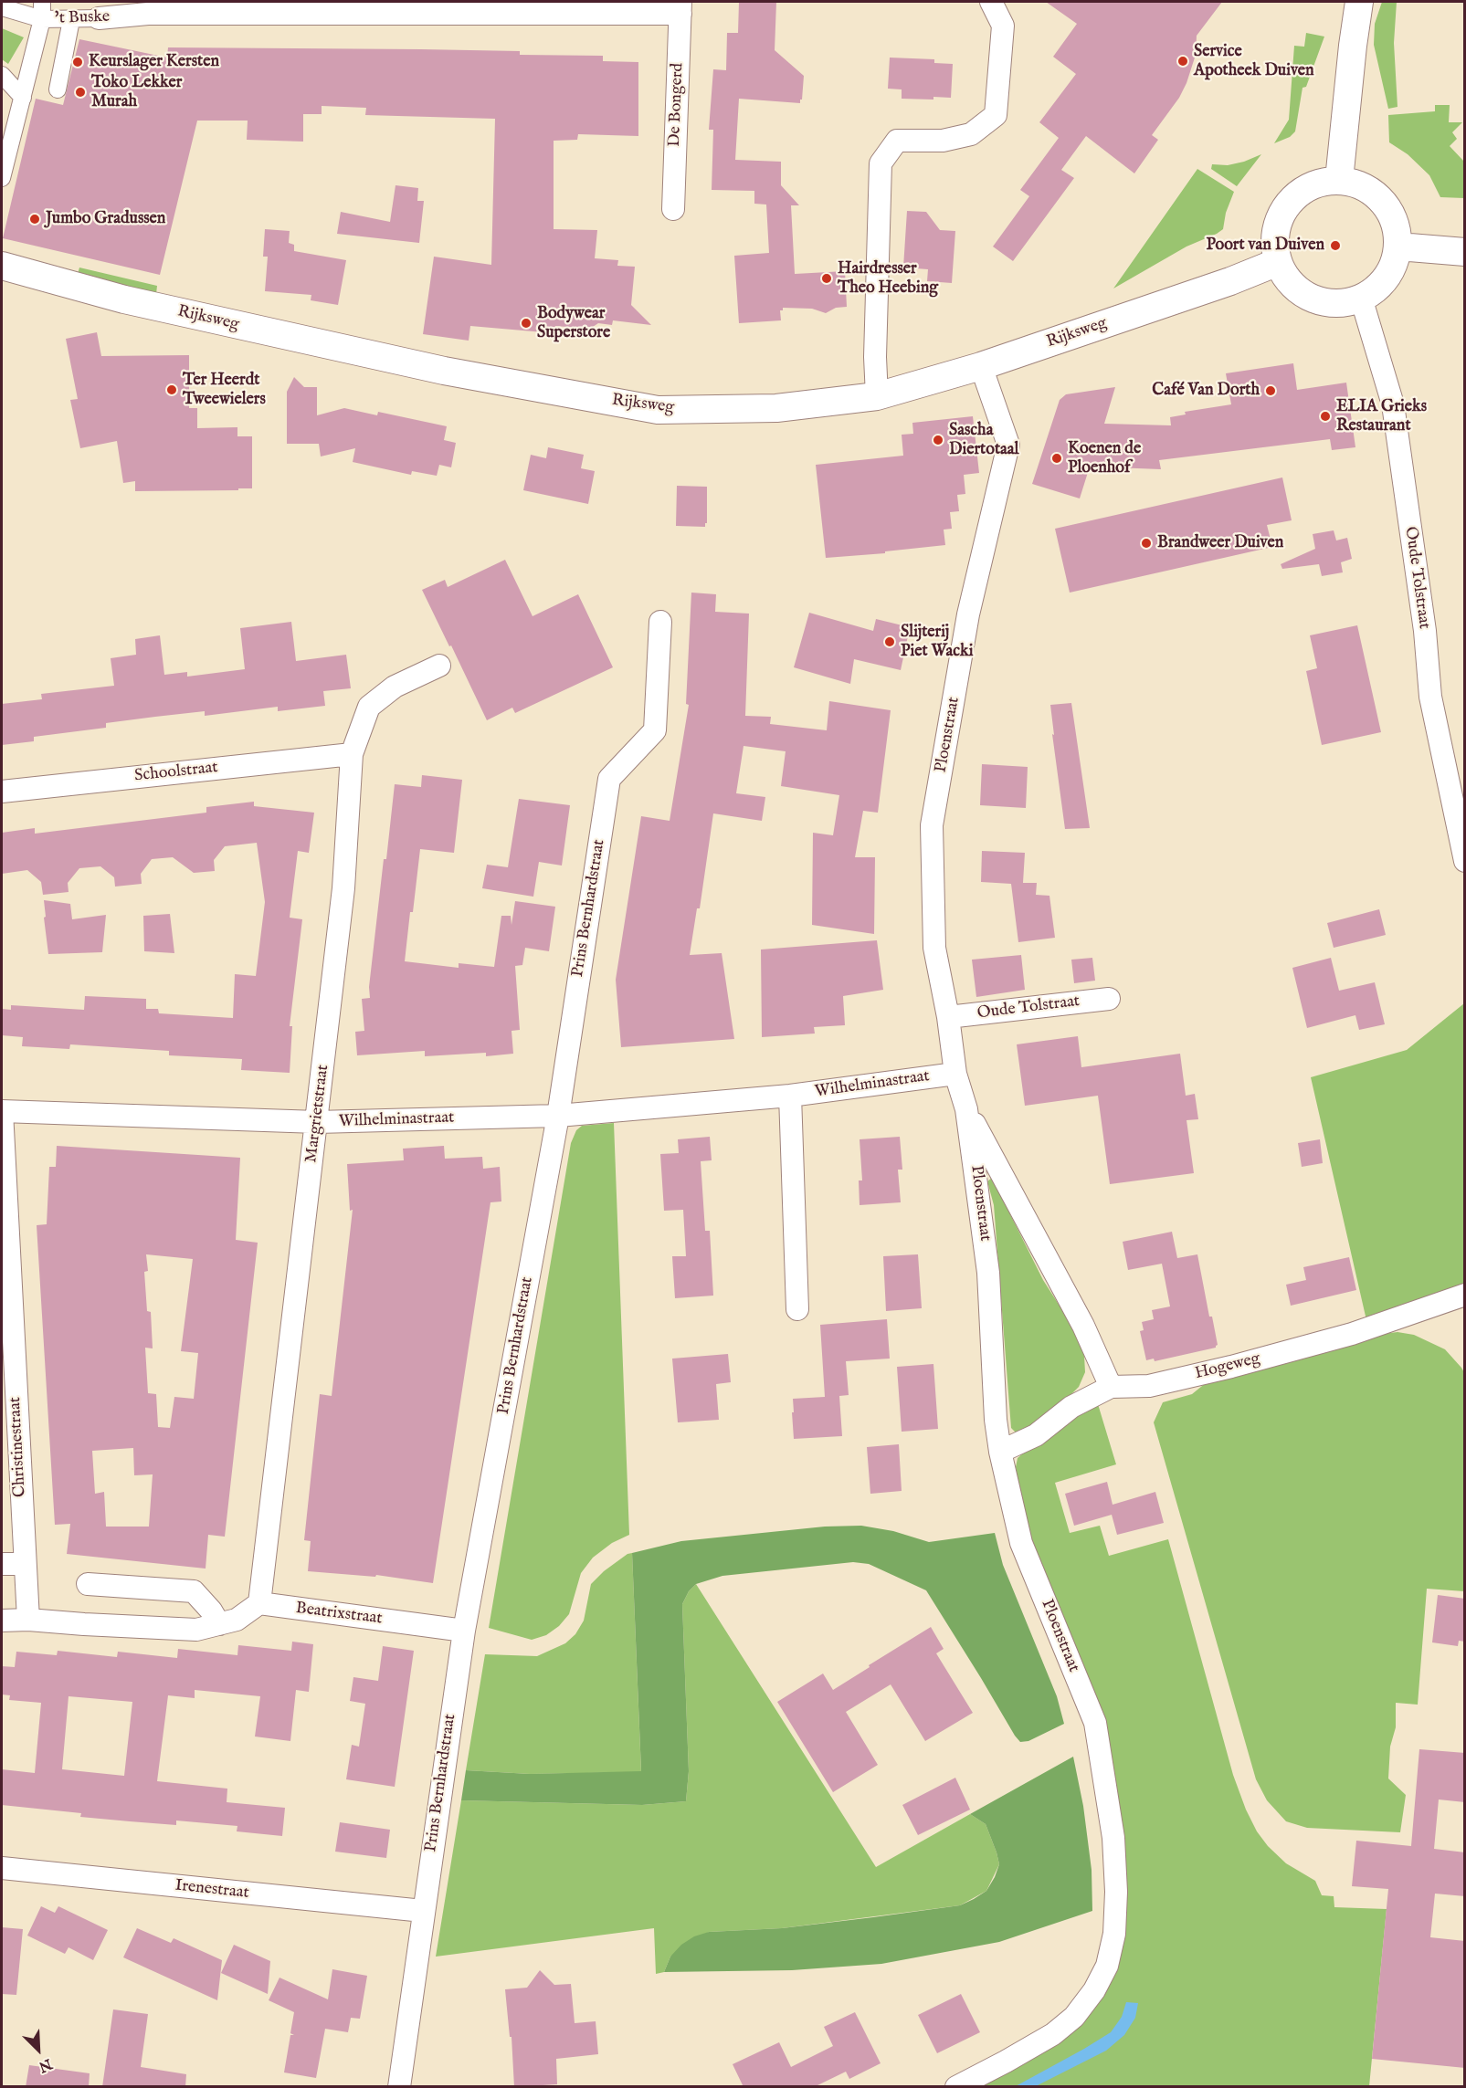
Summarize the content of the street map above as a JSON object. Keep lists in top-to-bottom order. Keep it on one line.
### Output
{"streets":{"street":["'t Buske","De Bongerd","Rijksweg","Oude Tolstraat","Ploenstraat","Schoolstraat","Prins Bernhardstraat","Wilhelminastraat","Margrietstraat","Hogeweg","Christinestraat","Beatrixstraat","Irenestraat"]},"crossings":[["'t Buske","De Bongerd"],["Rijksweg","Oude Tolstraat"],["Rijksweg","Ploenstraat"],["Oude Tolstraat","Ploenstraat"],["Ploenstraat","Wilhelminastraat"],["Ploenstraat","Hogeweg"],["Schoolstraat","Margrietstraat"],["Prins Bernhardstraat","Wilhelminastraat"],["Prins Bernhardstraat","Beatrixstraat"],["Prins Bernhardstraat","Irenestraat"],["Wilhelminastraat","Margrietstraat"],["Wilhelminastraat","Christinestraat"],["Margrietstraat","Beatrixstraat"]],"places":["Service Apotheek Duiven","Keurslager Kersten","Toko Lekker Murah","Jumbo Gradussen","Poort van Duiven","Hairdresser Theo Heebing","Bodywear Superstore","Ter Heerdt Tweewielers","Café Van Dorth","ELIA Grieks Restaurant","Sascha Diertotaal","Koenen de Ploenhof","Brandweer Duiven","Slijterij Piet Wacki"],"north":"bottom right"}
